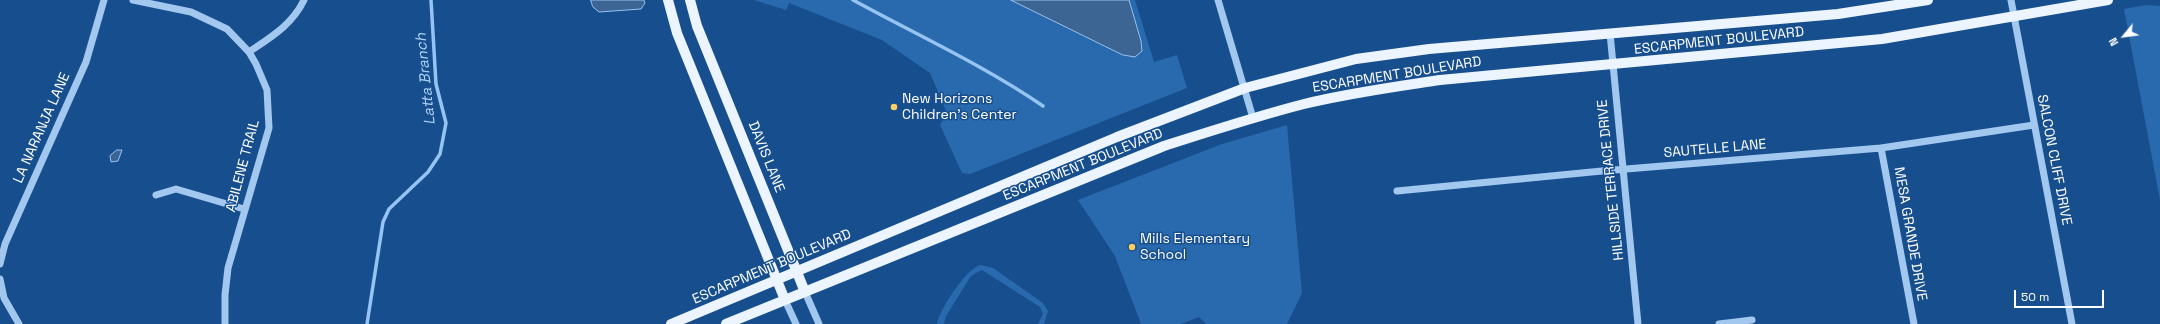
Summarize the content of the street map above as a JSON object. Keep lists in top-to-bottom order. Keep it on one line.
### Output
{"streets":{"main road":["ESCARPMENT BOULEVARD","DAVIS LANE"],"street":["LA NARANJA LANE","SAUTELLE LANE","SALCON CLIFF DRIVE","ABILENE TRAIL","HILLSIDE TERRACE DRIVE","MESA GRANDE DRIVE"]},"crossings":[["ESCARPMENT BOULEVARD","DAVIS LANE"],["ESCARPMENT BOULEVARD","SALCON CLIFF DRIVE"],["ESCARPMENT BOULEVARD","HILLSIDE TERRACE DRIVE"],["SAUTELLE LANE","SALCON CLIFF DRIVE"],["SAUTELLE LANE","HILLSIDE TERRACE DRIVE"],["SAUTELLE LANE","MESA GRANDE DRIVE"]],"water":["Latta Branch"],"places":["New Horizons Children's Center","Mills Elementary School"],"scale_bar":"50 m","north":"bottom left"}
